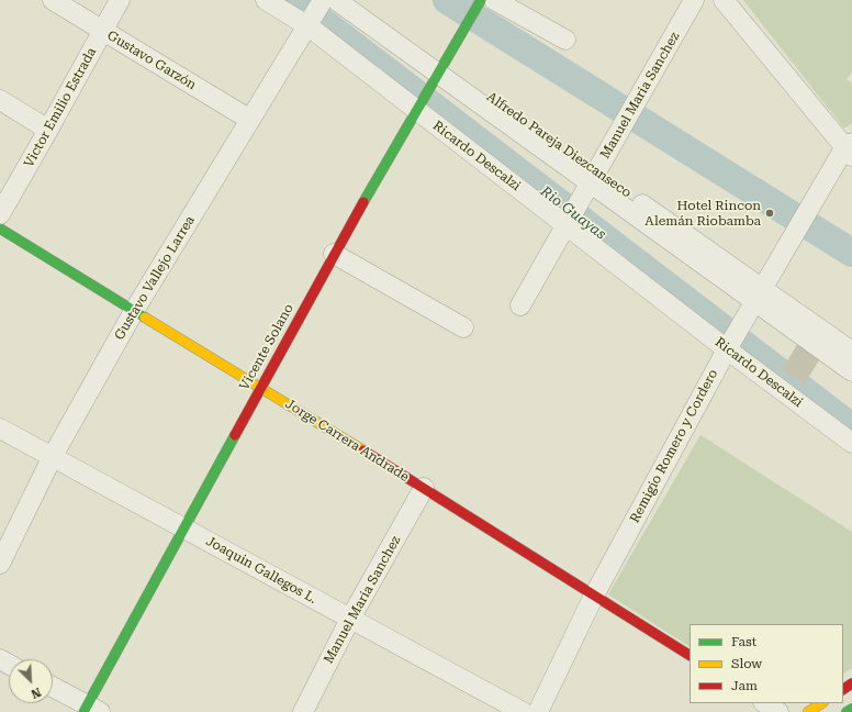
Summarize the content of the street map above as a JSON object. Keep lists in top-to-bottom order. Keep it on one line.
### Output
{"streets":{"street":["Gustavo Garzón","Manuel Maria Sanchez","Victor Emilio Estrada","Alfredo Pareja Diezcanseco","Ricardo Descalzi","Gustavo Vallejo Larrea","Vicente Solano","Jorge Carrera Andrade","Remigio Romero y Cordero","Joaquin Gallegos L."]},"crossings":[["Gustavo Garzón","Victor Emilio Estrada"],["Gustavo Garzón","Gustavo Vallejo Larrea"],["Manuel Maria Sanchez","Ricardo Descalzi"],["Manuel Maria Sanchez","Jorge Carrera Andrade"],["Manuel Maria Sanchez","Joaquin Gallegos L."],["Ricardo Descalzi","Gustavo Vallejo Larrea"],["Ricardo Descalzi","Vicente Solano"],["Ricardo Descalzi","Remigio Romero y Cordero"],["Gustavo Vallejo Larrea","Jorge Carrera Andrade"],["Gustavo Vallejo Larrea","Joaquin Gallegos L."],["Vicente Solano","Jorge Carrera Andrade"],["Vicente Solano","Joaquin Gallegos L."],["Jorge Carrera Andrade","Remigio Romero y Cordero"]],"water":["Rio Guayas"],"places":["Hotel Rincon Alemán Riobamba"],"legend":["Fast","Slow","Jam"],"north":"bottom right"}
